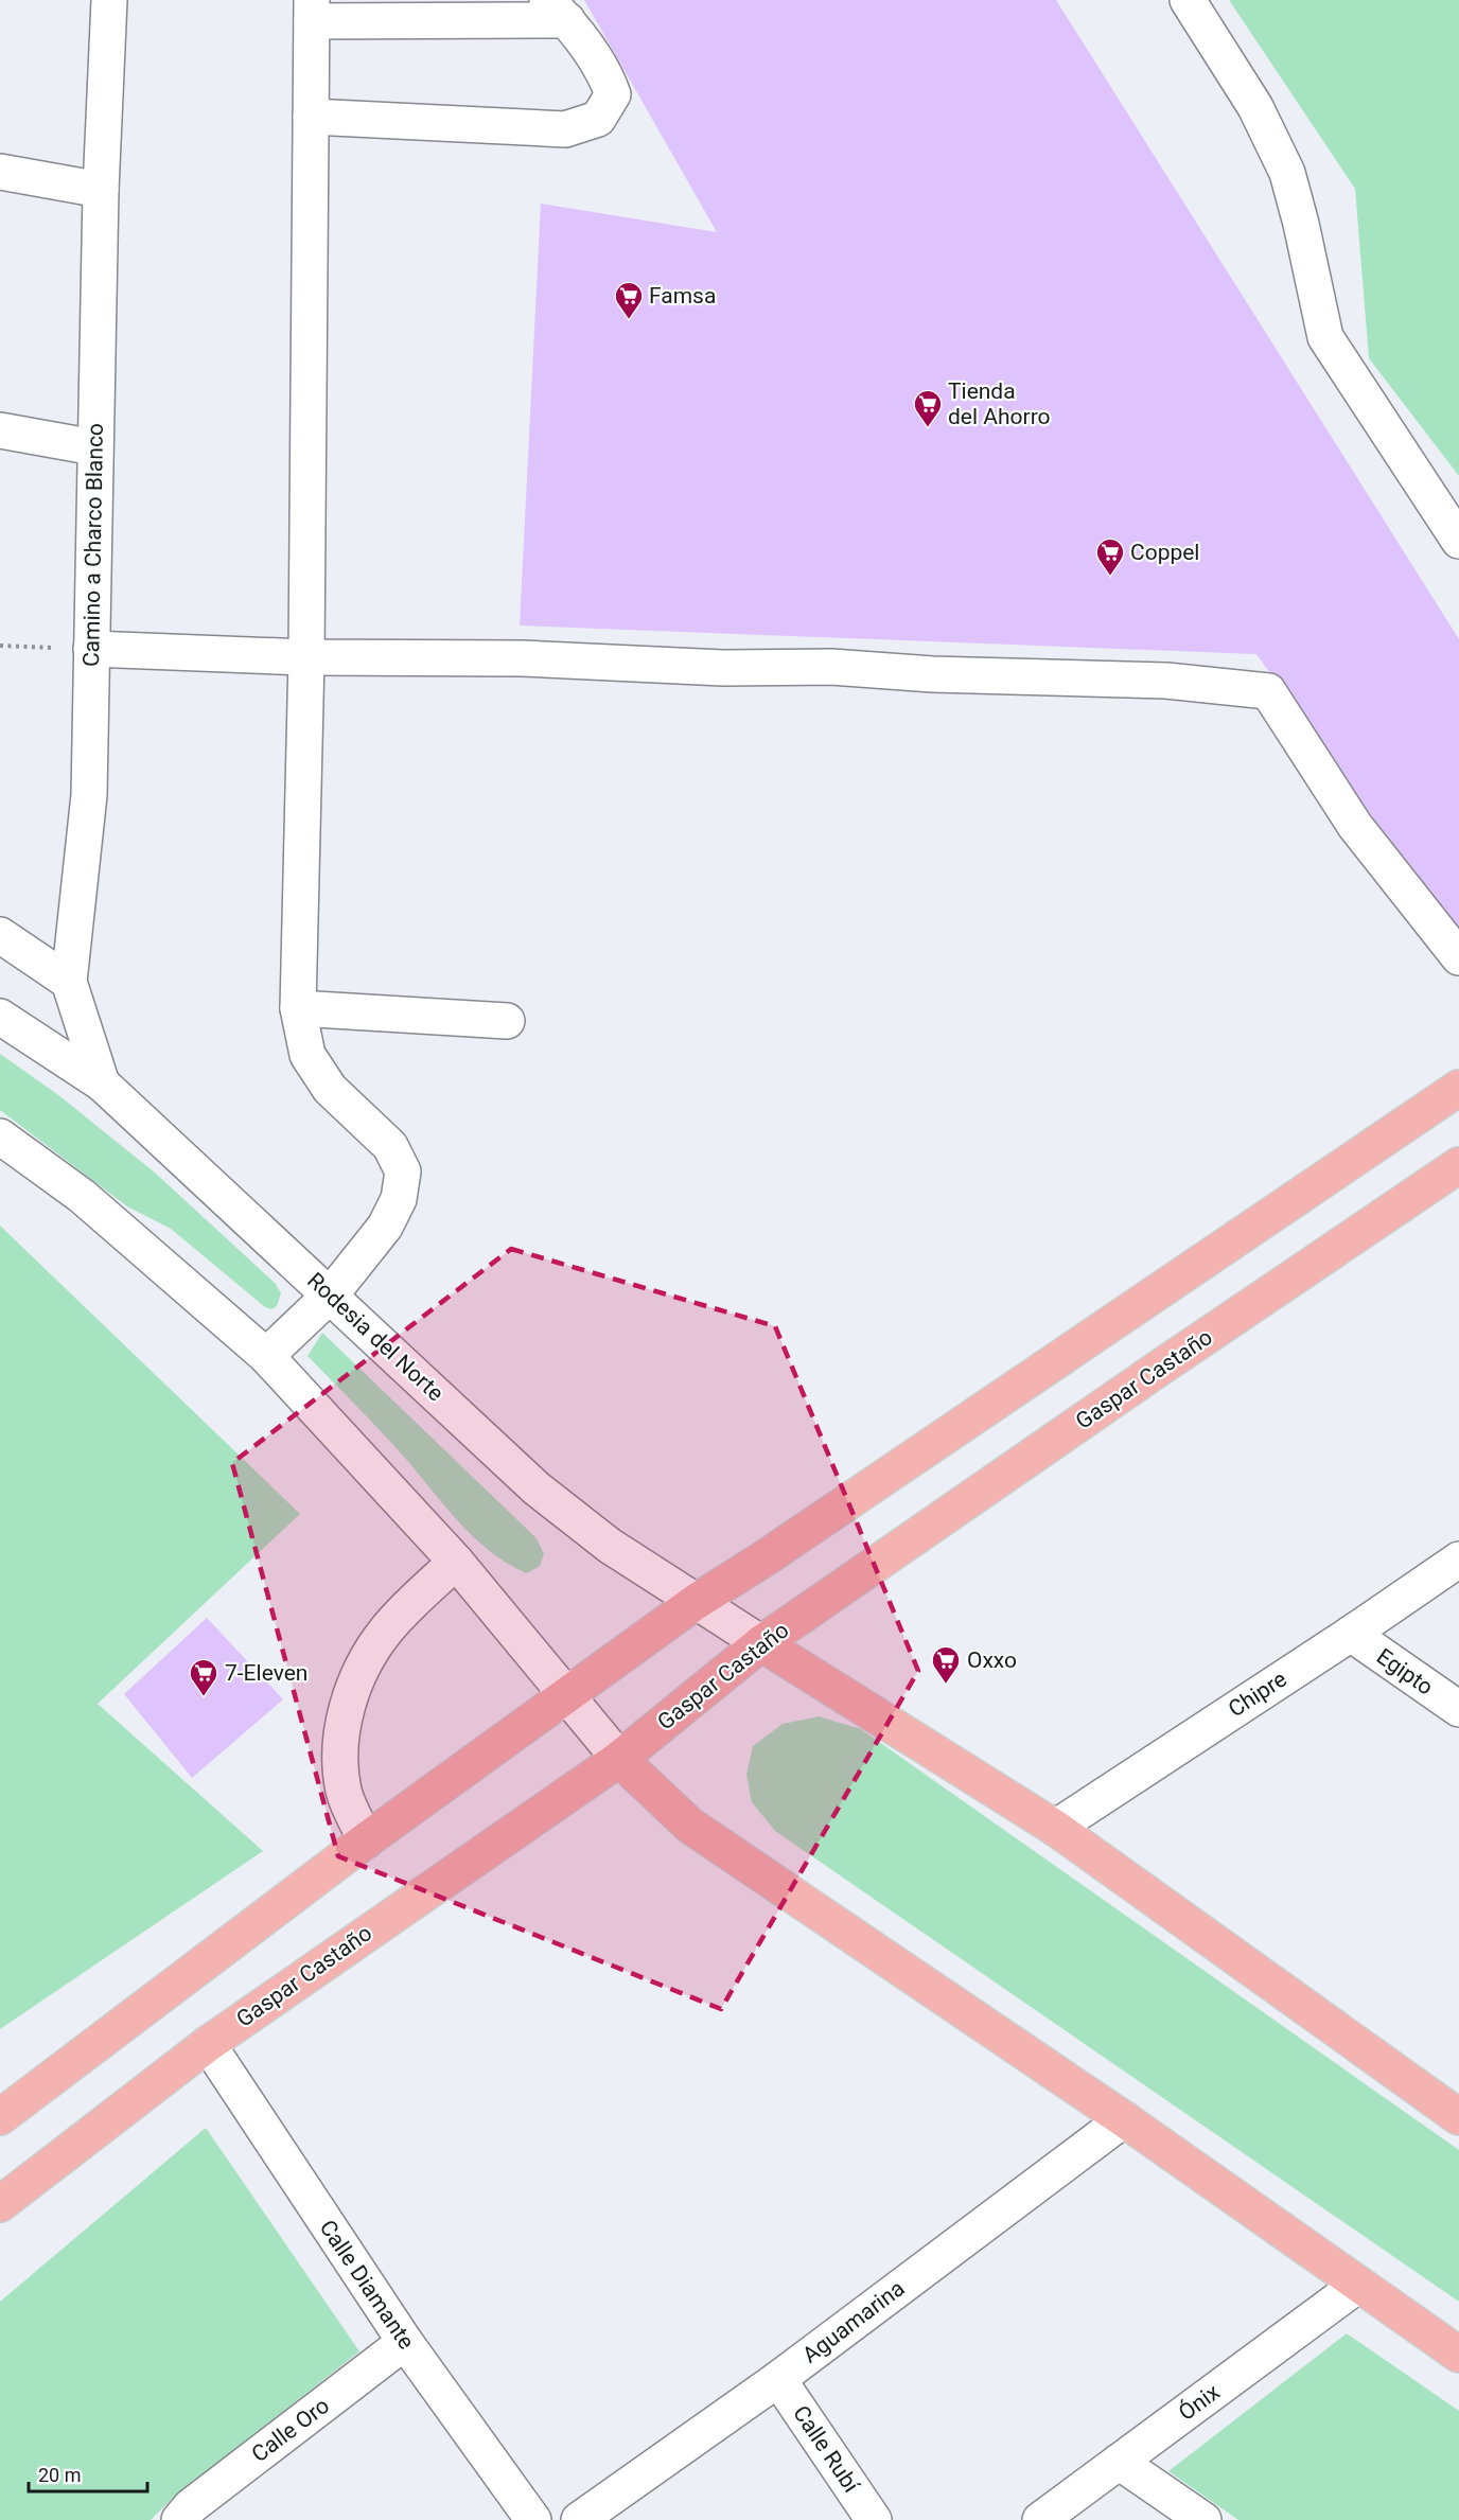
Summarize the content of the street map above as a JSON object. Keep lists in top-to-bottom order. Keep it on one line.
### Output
{"streets":{"main road":["Gaspar Castaño"],"street":["Camino a Charco Blanco","Rodesia del Norte","Egipto","Chipre","Calle Diamante","Aguamarina","Ónix","Calle Oro","Calle Rubí"]},"crossings":[["Camino a Charco Blanco","Rodesia del Norte"],["Rodesia del Norte","Gaspar Castaño"],["Gaspar Castaño","Calle Diamante"],["Egipto","Chipre"],["Calle Diamante","Calle Oro"],["Aguamarina","Calle Rubí"]],"places":{"supermarket":["Famsa","Tienda del Ahorro","Coppel","Oxxo","7-Eleven"]},"scale_bar":"20 m"}
